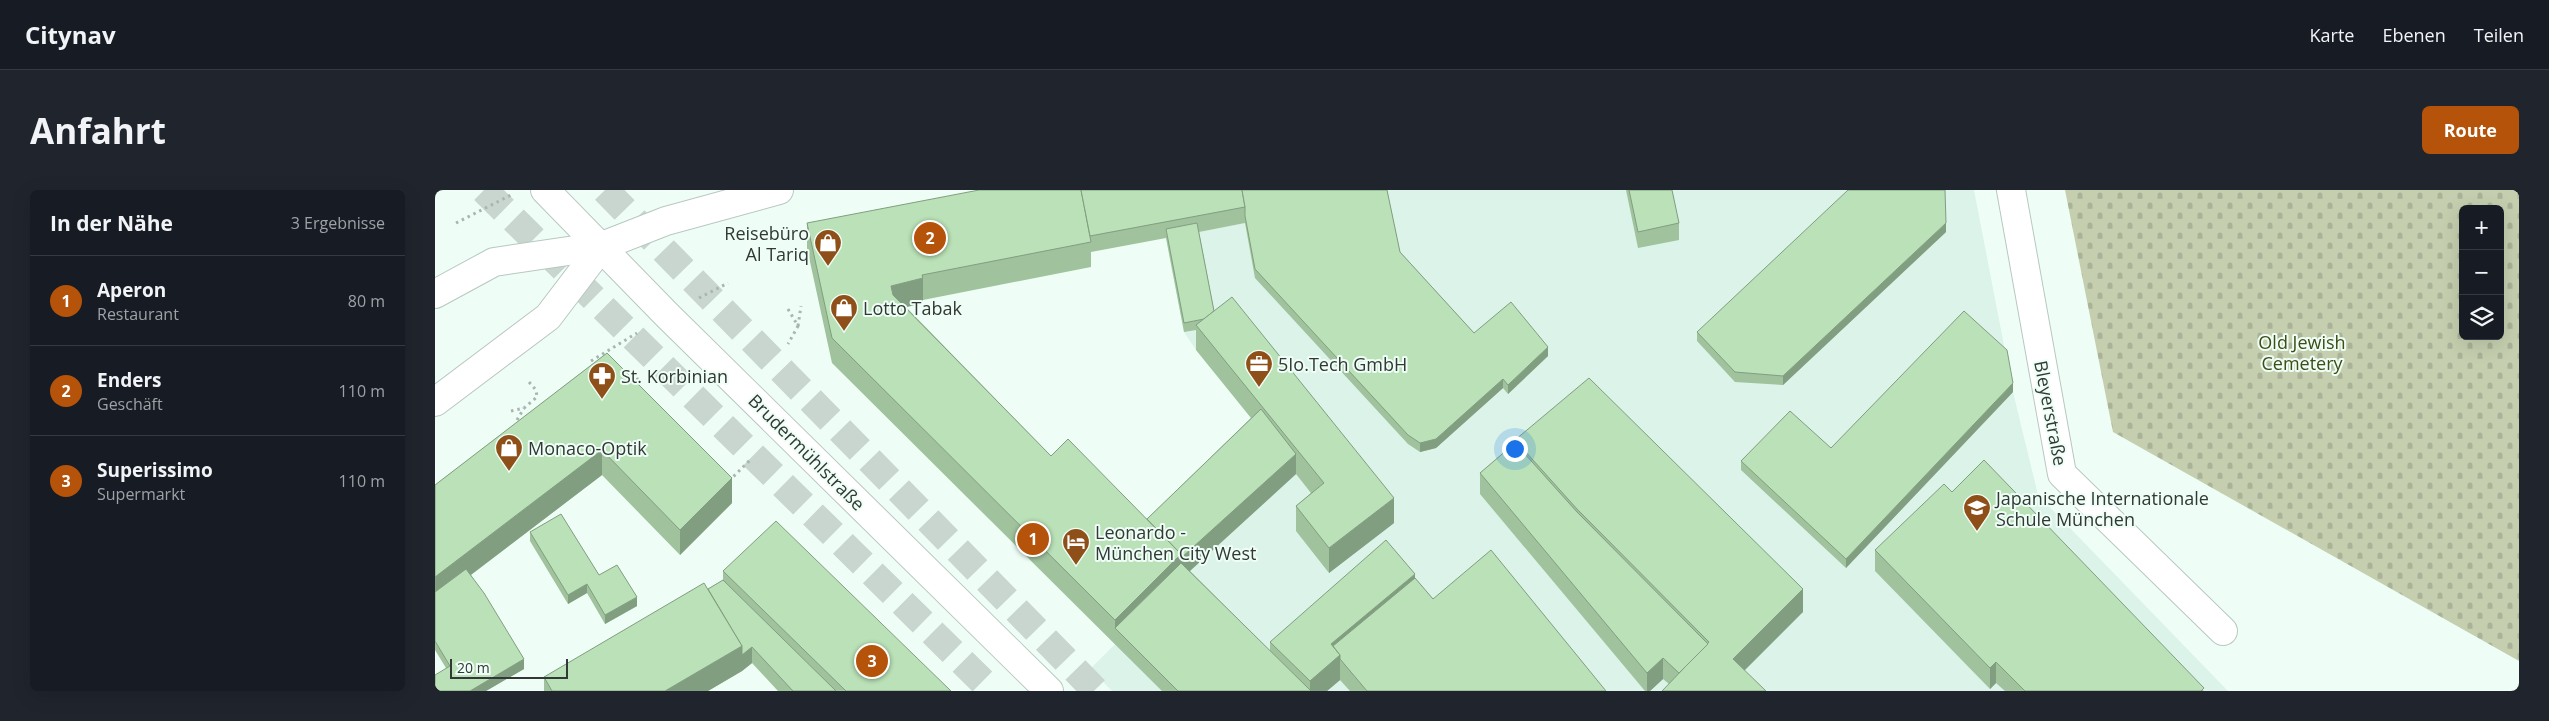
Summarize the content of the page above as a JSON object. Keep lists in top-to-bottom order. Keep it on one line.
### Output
{"streets":{"main road":["Bleyerstraße","Brudermühlstraße"]},"parks":["Old Jewish Cemetery"],"places":{"shop":["Reisebüro Al Tariq","Lotto Tabak","Monaco-Optik"],"office":["5Io.Tech GmbH"],"pharmacy":["St. Korbinian"],"school or university":["Japanische Internationale Schule München"],"hotel":["Leonardo - München City West"]},"scale_bar":"20 m","page":{"header":"Citynav","nav":["Karte","Ebenen","Teilen"],"buttons":"Route","title":"Anfahrt","heading":["In der Nähe","3 Ergebnisse"],"map_buttons":["+","−"],"pins":["2","1","3"],"list":[{"mark":"1","name":"Aperon","note":"Restaurant","value":"80 m"},{"mark":"2","name":"Enders","note":"Geschäft","value":"110 m"},{"mark":"3","name":"Superissimo","note":"Supermarkt","value":"110 m"}],"scale":"20 m"}}
